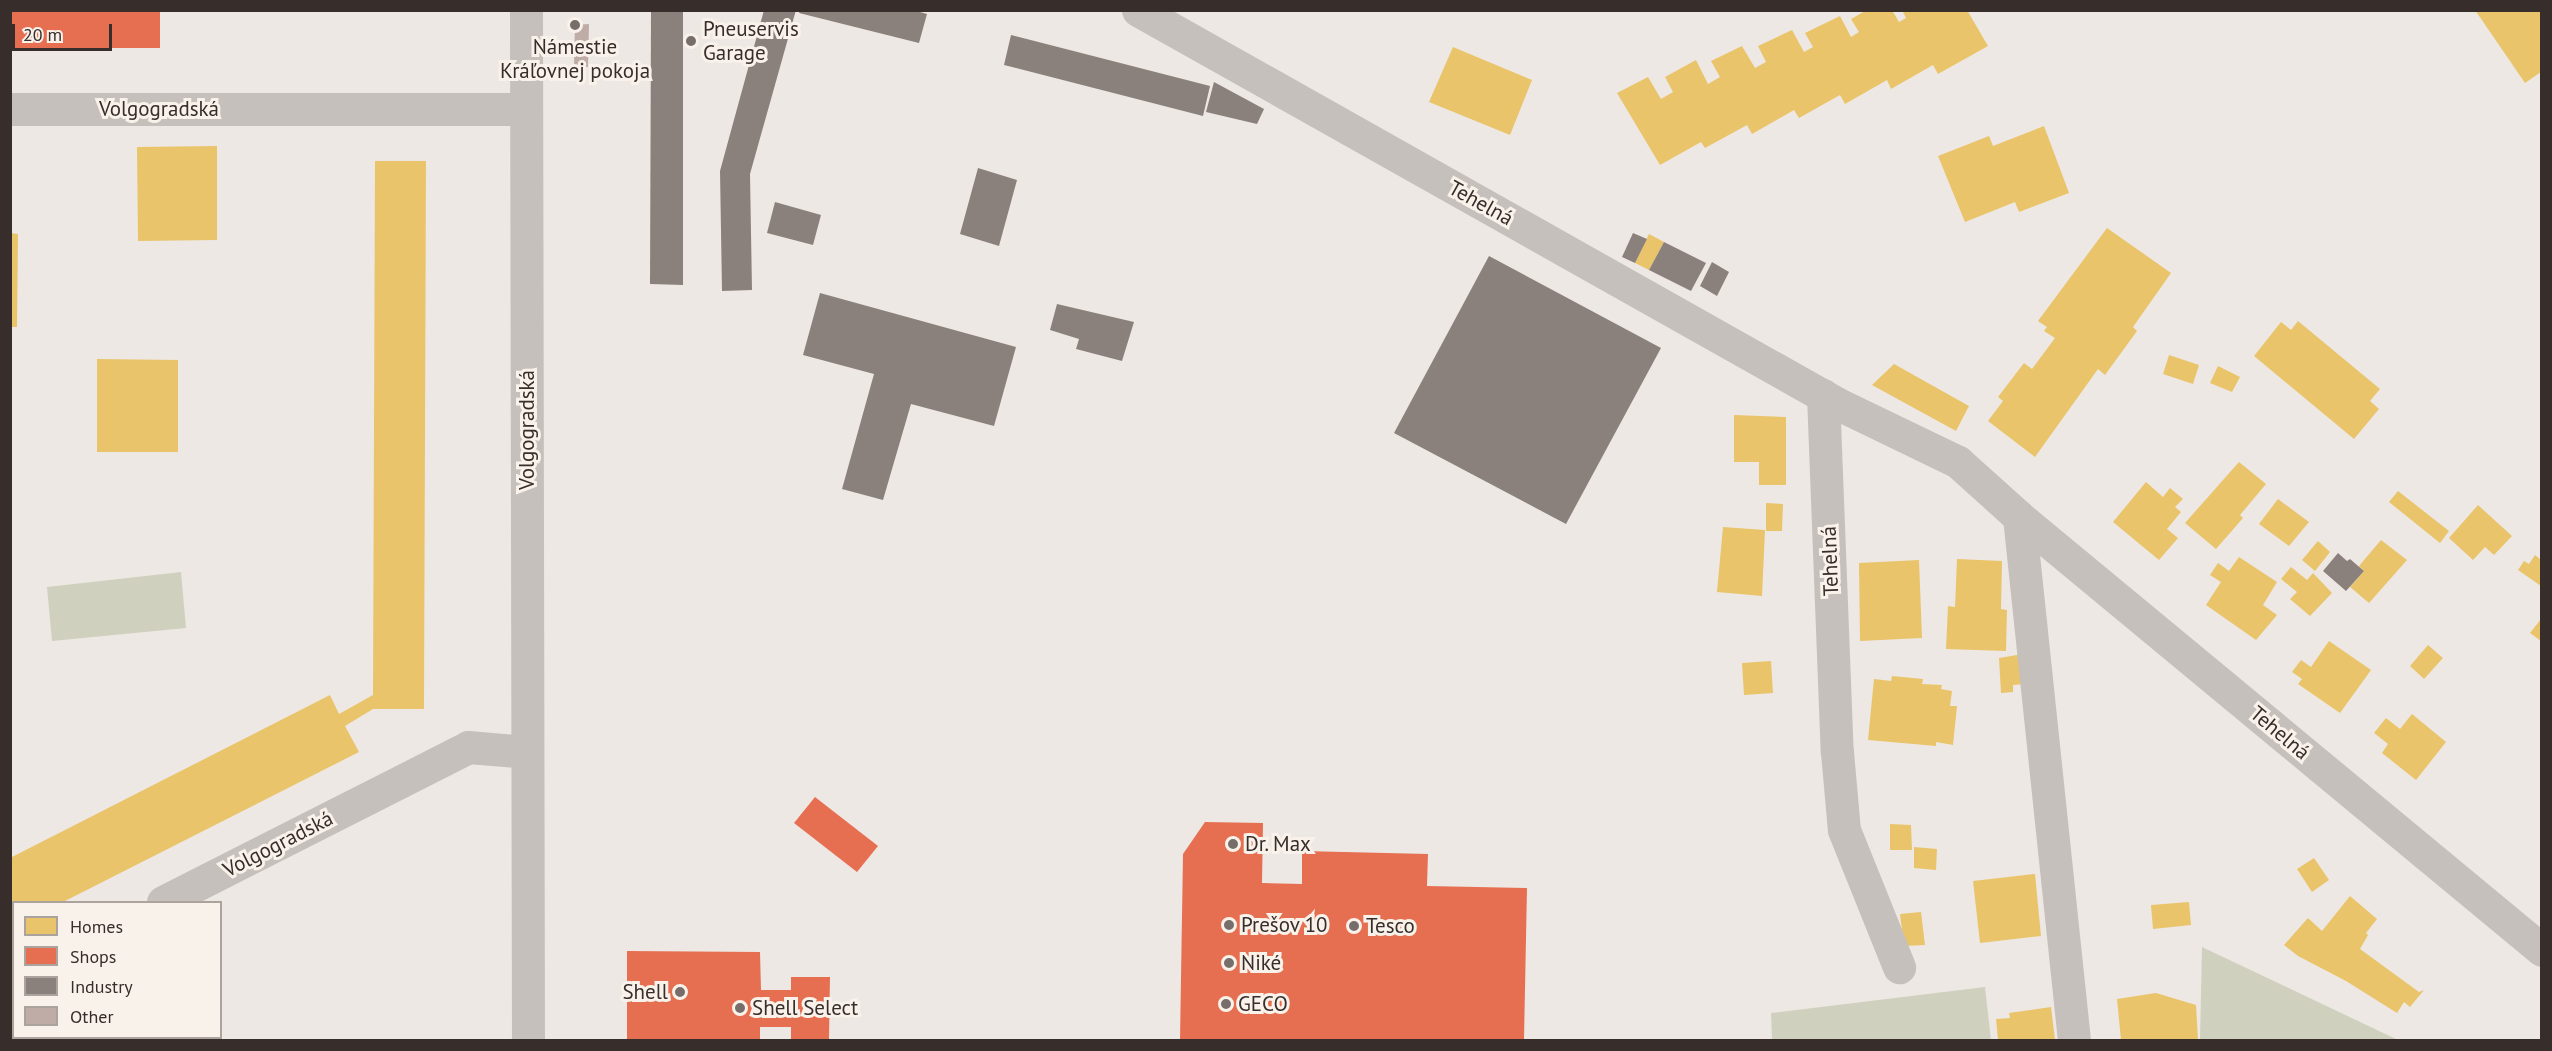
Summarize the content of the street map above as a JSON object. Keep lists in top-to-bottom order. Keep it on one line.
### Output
{"streets":{"street":["Volgogradská","Tehelná"]},"places":["Námestie Kráľovnej pokoja","Pneuservis Garage","Dr. Max","Prešov 10","Tesco","Niké","Shell","GECO","Shell Select"],"legend":["Homes","Shops","Industry","Other"],"scale_bar":"20 m"}
